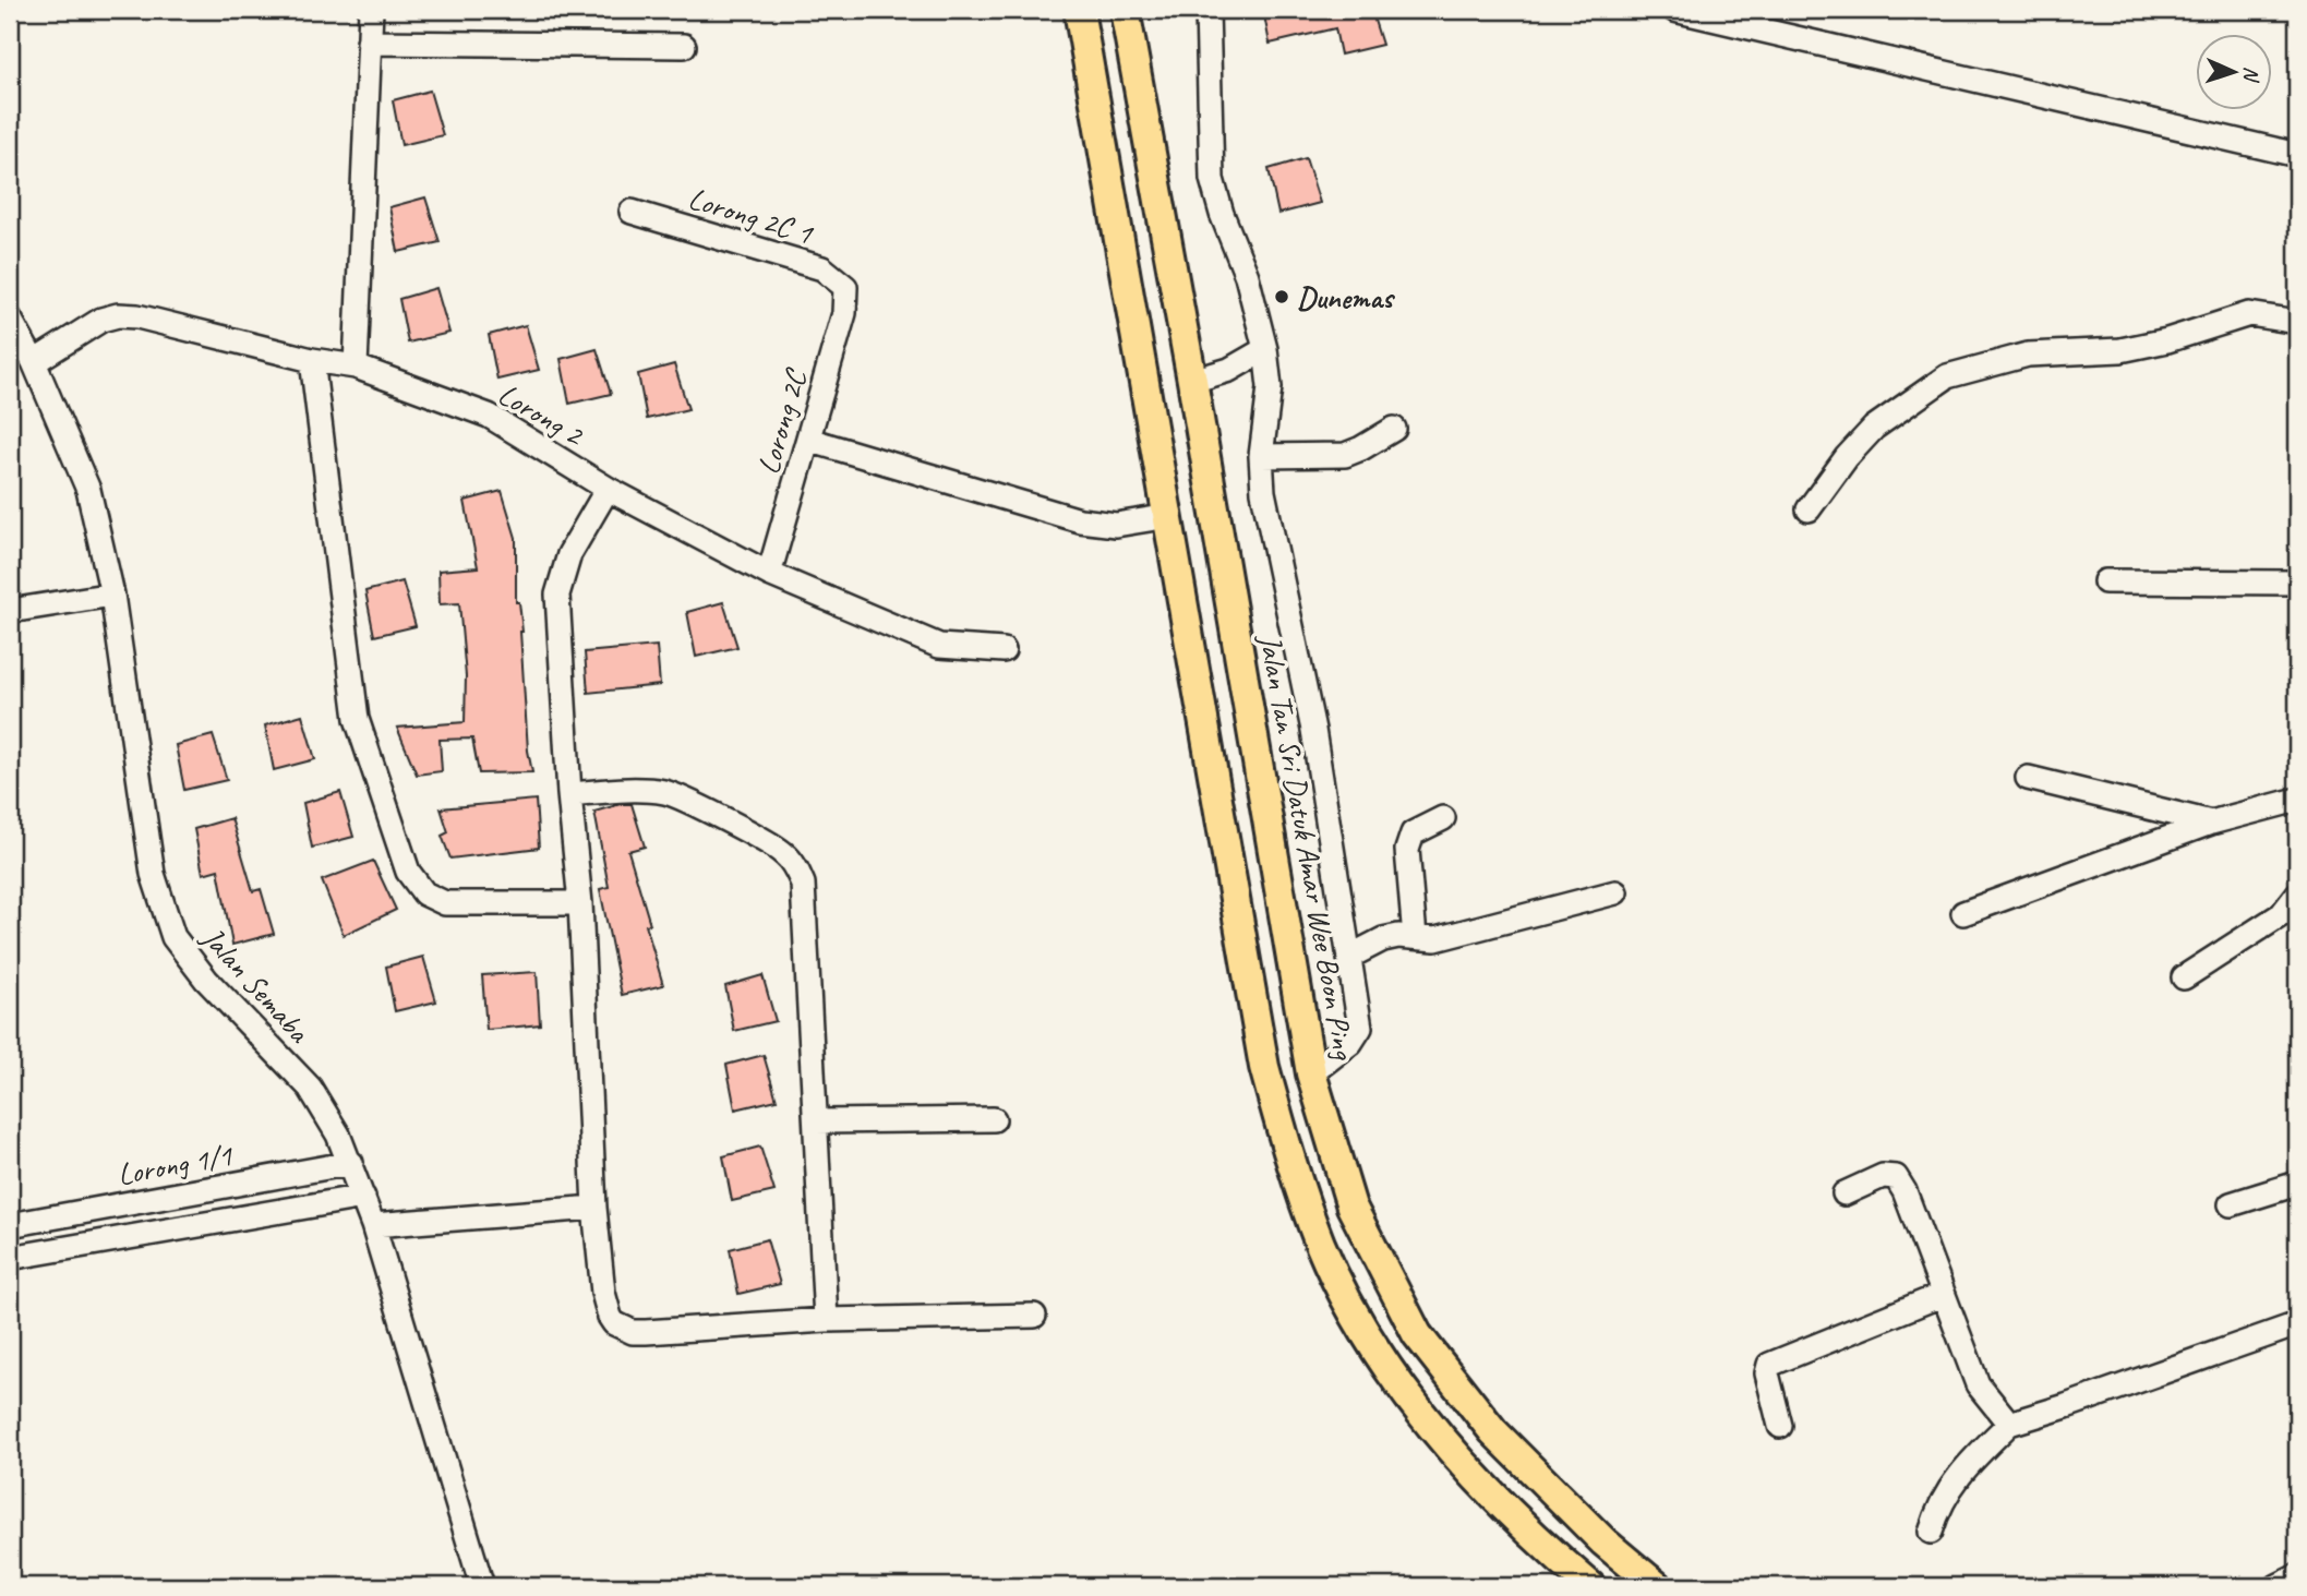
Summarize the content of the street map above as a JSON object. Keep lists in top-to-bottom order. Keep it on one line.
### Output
{"streets":{"main road":["Jalan Tan Sri Datuk Amar Wee Boon Ping"],"street":["Lorong 2C 1","Lorong 2","Lorong 2C","Jalan Semaba","Lorong 1/1"]},"crossings":[["Lorong 2C 1","Lorong 2C"],["Lorong 2","Lorong 2C"],["Lorong 2","Jalan Semaba"],["Jalan Semaba","Lorong 1/1"]],"places":["Dunemas"],"north":"right"}
